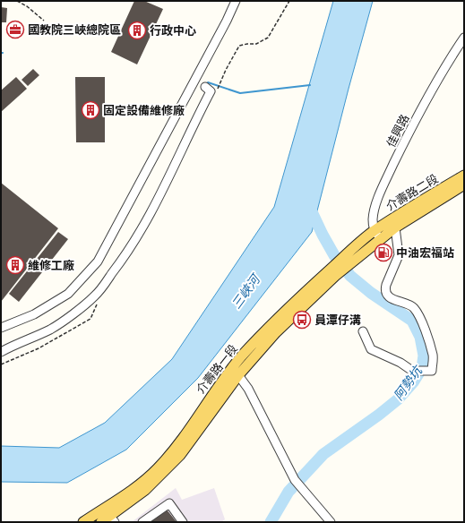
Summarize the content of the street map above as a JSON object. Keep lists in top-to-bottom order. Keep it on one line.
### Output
{"streets":{"main road":["介壽路二段","介壽路一段"],"street":["佳興路"]},"crossings":[["佳興路","介壽路二段"],["佳興路","介壽路一段"],["介壽路二段","介壽路一段"]],"water":["三峽河","阿勢坑"],"places":{"office":["國教院三峽總院區"],"building":["行政中心","固定設備維修廠","維修工廠"],"fuel station":["中油宏福站"],"bus stop":["員潭仔溝"]}}
